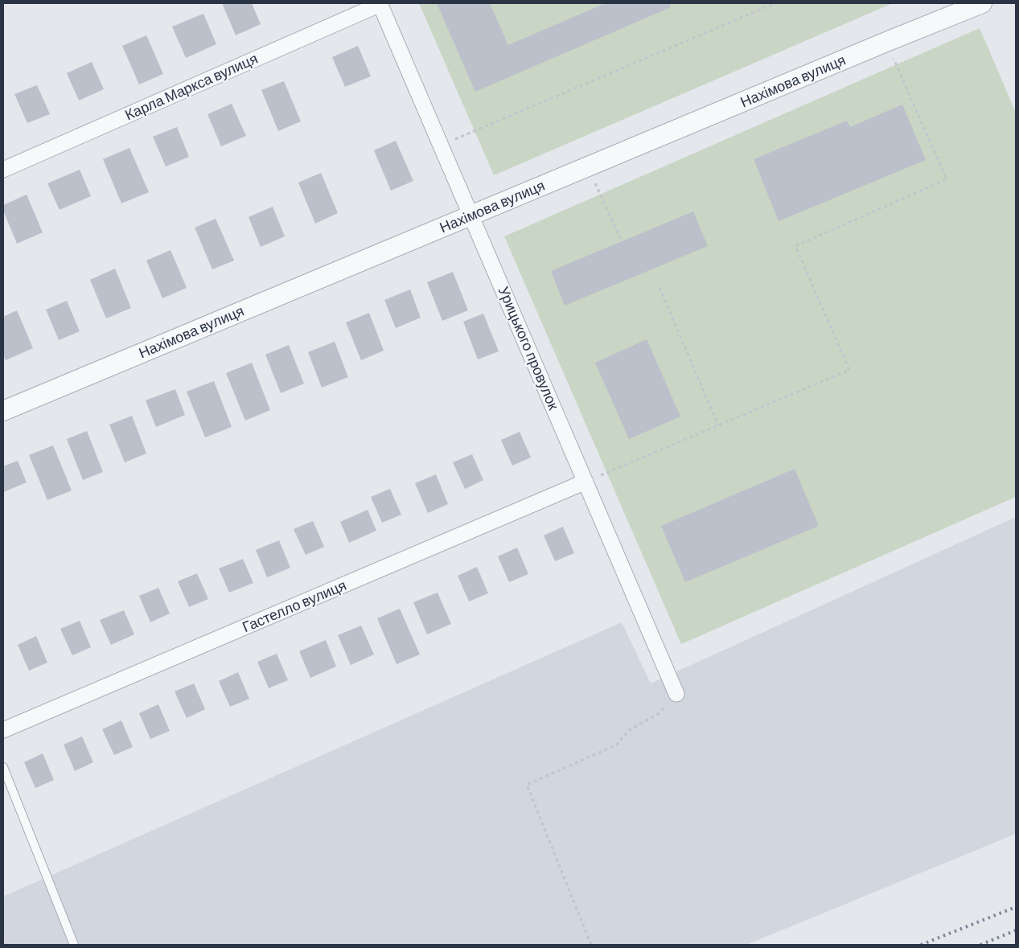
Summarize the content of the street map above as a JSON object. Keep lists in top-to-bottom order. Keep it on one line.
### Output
{"streets":{"street":["Нахімова вулиця","Карла Маркса вулиця","Урицького провулок","Гастелло вулиця"]},"crossings":[["Нахімова вулиця","Урицького провулок"],["Карла Маркса вулиця","Урицького провулок"],["Урицького провулок","Гастелло вулиця"]]}
